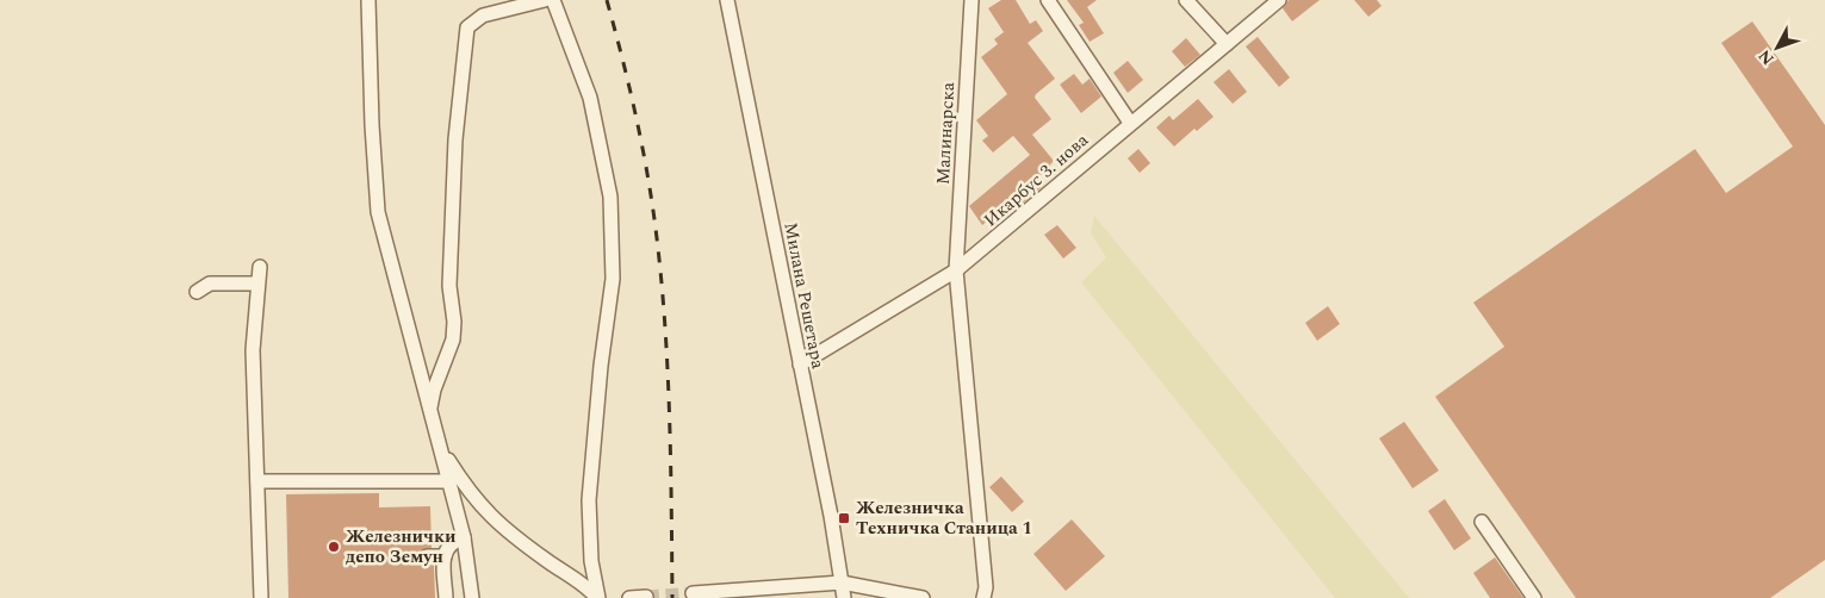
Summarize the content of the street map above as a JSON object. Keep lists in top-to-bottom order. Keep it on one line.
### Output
{"streets":{"street":["Малинарска","Икарбус 3. нова","Милана Решетара"]},"crossings":[["Малинарска","Икарбус 3. нова"],["Икарбус 3. нова","Милана Решетара"]],"places":{"transit":["Железничка Техничка Станица 1"],"other":["Железнички депо Земун"]},"north":"bottom left"}
